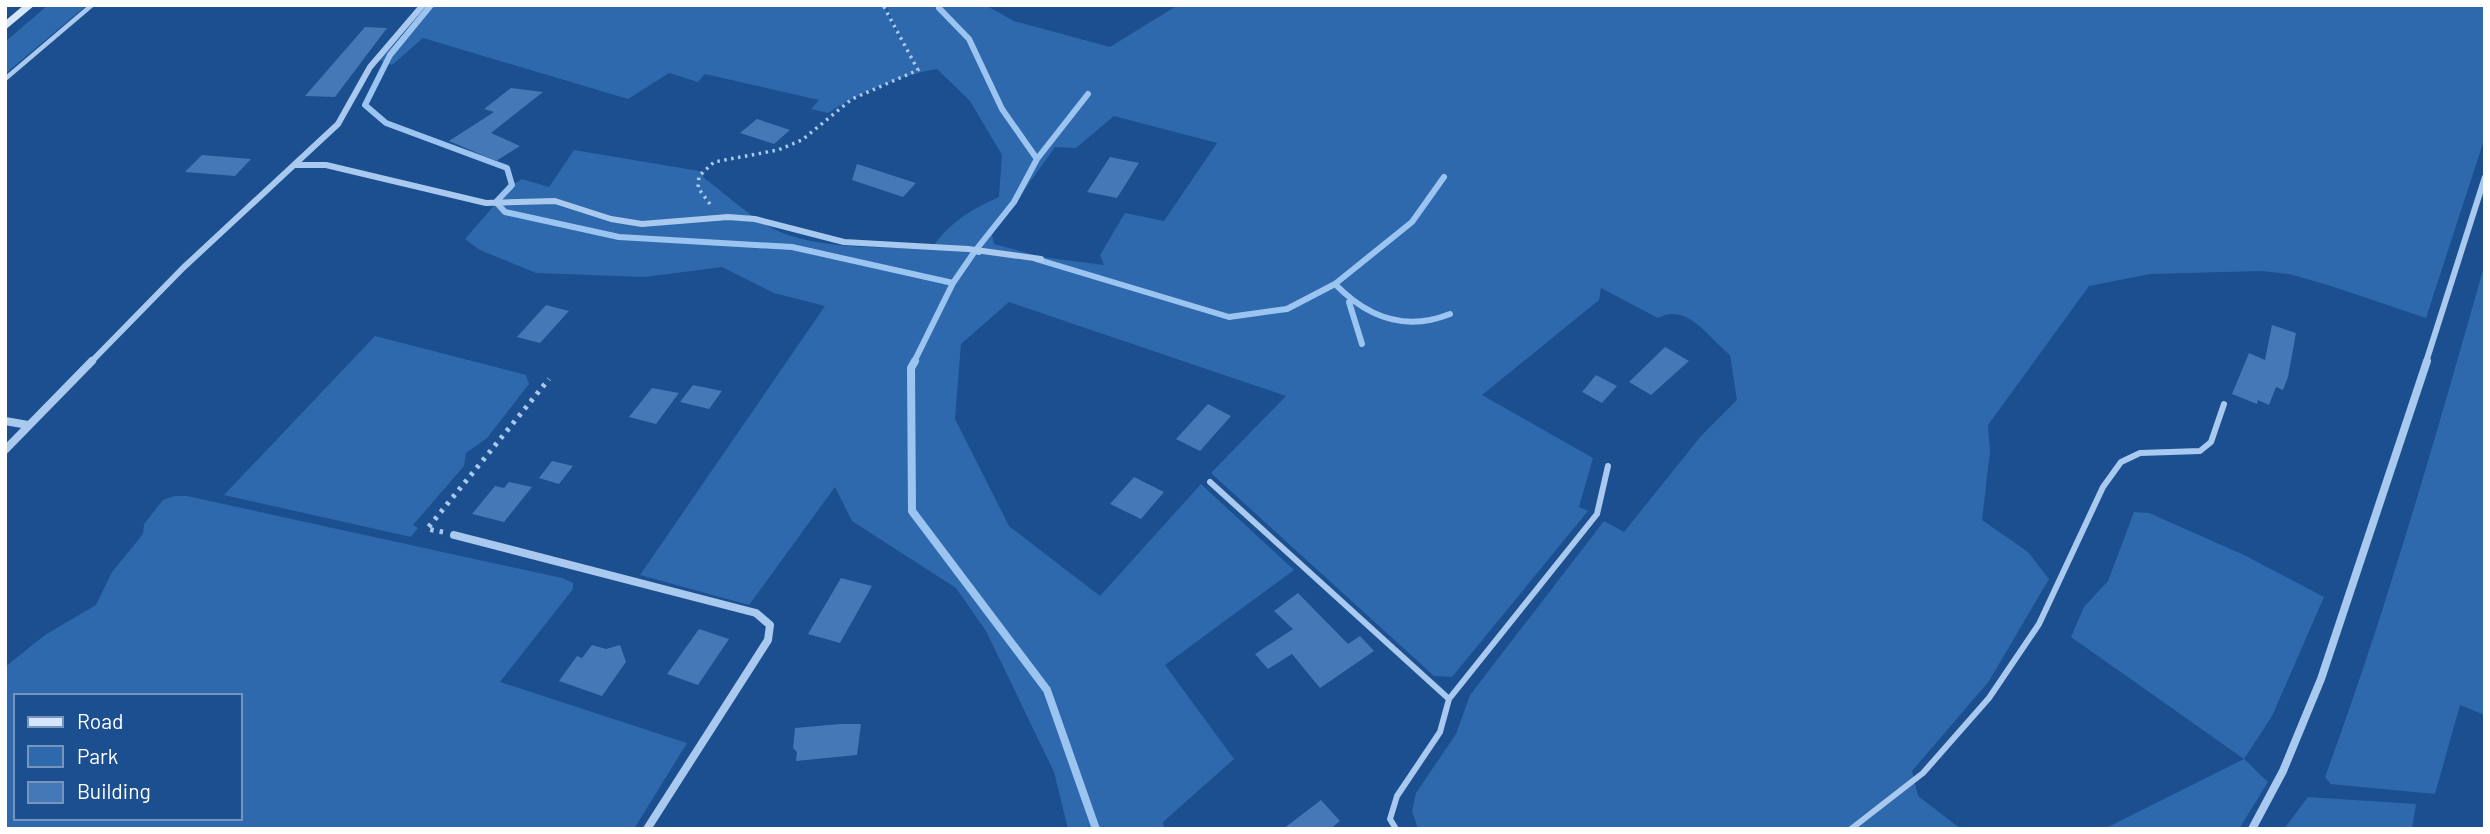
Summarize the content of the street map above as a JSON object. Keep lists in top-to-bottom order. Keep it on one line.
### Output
{"legend":["Road","Park","Building"]}
